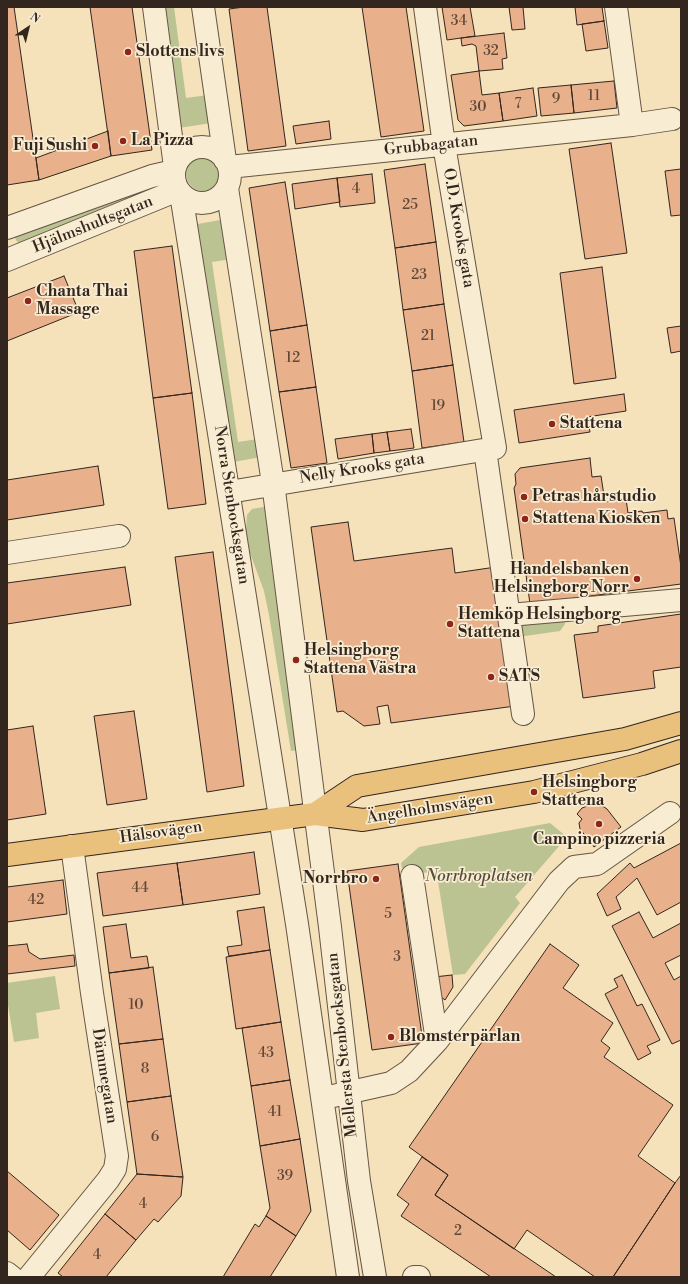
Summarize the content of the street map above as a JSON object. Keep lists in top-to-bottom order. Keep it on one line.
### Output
{"streets":{"main road":["Ängelholmsvägen","Hälsovägen"],"street":["Grubbagatan","Hjälmshultsgatan","O.D. Krooks gata","Nelly Krooks gata","Norra Stenbocksgatan","Mellersta Stenbocksgatan","Dämmegatan"]},"crossings":[["Grubbagatan","Hjälmshultsgatan"],["Grubbagatan","O.D. Krooks gata"],["Grubbagatan","Norra Stenbocksgatan"],["Hjälmshultsgatan","Norra Stenbocksgatan"],["O.D. Krooks gata","Nelly Krooks gata"],["Nelly Krooks gata","Norra Stenbocksgatan"],["Norra Stenbocksgatan","Hälsovägen"],["Norra Stenbocksgatan","Mellersta Stenbocksgatan"],["Ängelholmsvägen","Hälsovägen"],["Ängelholmsvägen","Mellersta Stenbocksgatan"],["Hälsovägen","Mellersta Stenbocksgatan"],["Hälsovägen","Dämmegatan"]],"parks":["Norrbroplatsen"],"places":["Slottens livs","La Pizza","Fuji Sushi","Chanta Thai Massage","Stattena","Petras hårstudio","Stattena Kiosken","Handelsbanken Helsingborg Norr","Hemköp Helsingborg Stattena","Helsingborg Stattena Västra","SATS","Helsingborg Stattena","Campino pizzeria","Norrbro","Blomsterpärlan"],"house_numbers":["34","32","11","9","7","30","4","25","23","21","12","19","44","42","5","3","10","43","8","41","6","39","4","2","4"],"north":"top right"}
